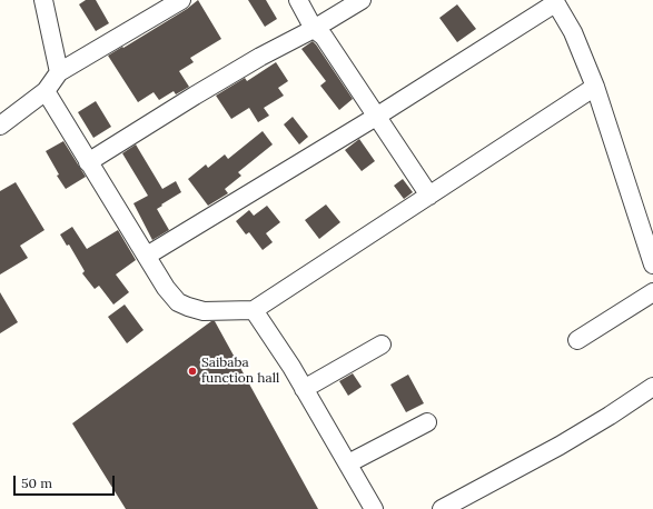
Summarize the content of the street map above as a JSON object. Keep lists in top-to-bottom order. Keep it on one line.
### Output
{"places":["Saibaba function hall"],"scale_bar":"50 m"}
